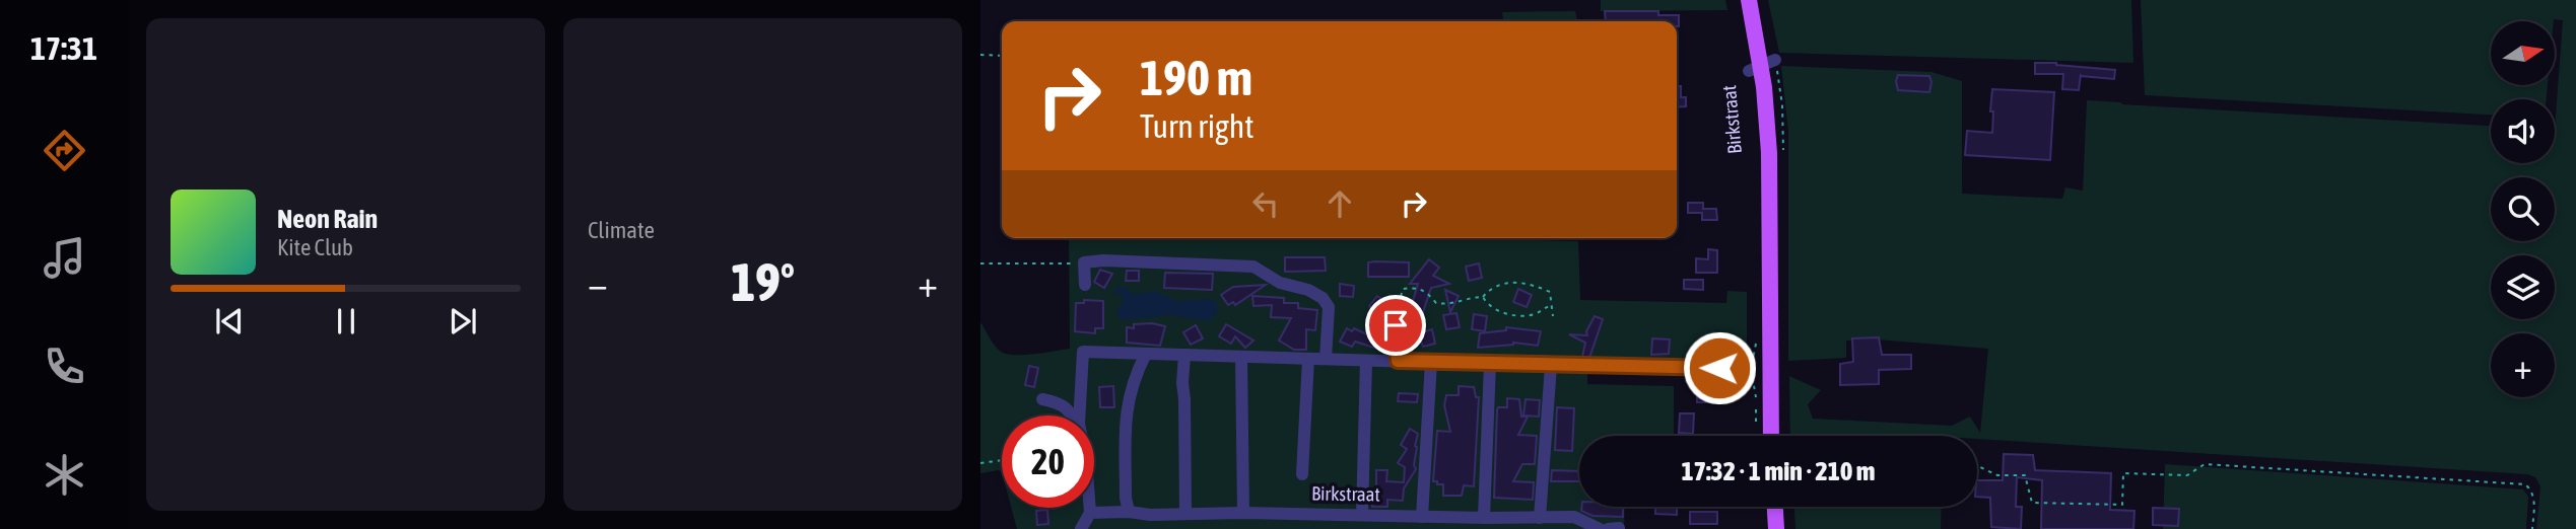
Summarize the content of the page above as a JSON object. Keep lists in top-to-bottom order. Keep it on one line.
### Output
{"streets":{"main road":["Birkstraat"]},"north":"right","page":{"tabs":"17:31","tile":"Climate","map_buttons":"+","turn":["190 m","Turn right"],"song":["Neon Rain","Kite Club"],"heat":["−","19°","+"],"limit":"20","trip":"17:32 · 1 min · 210 m"}}
